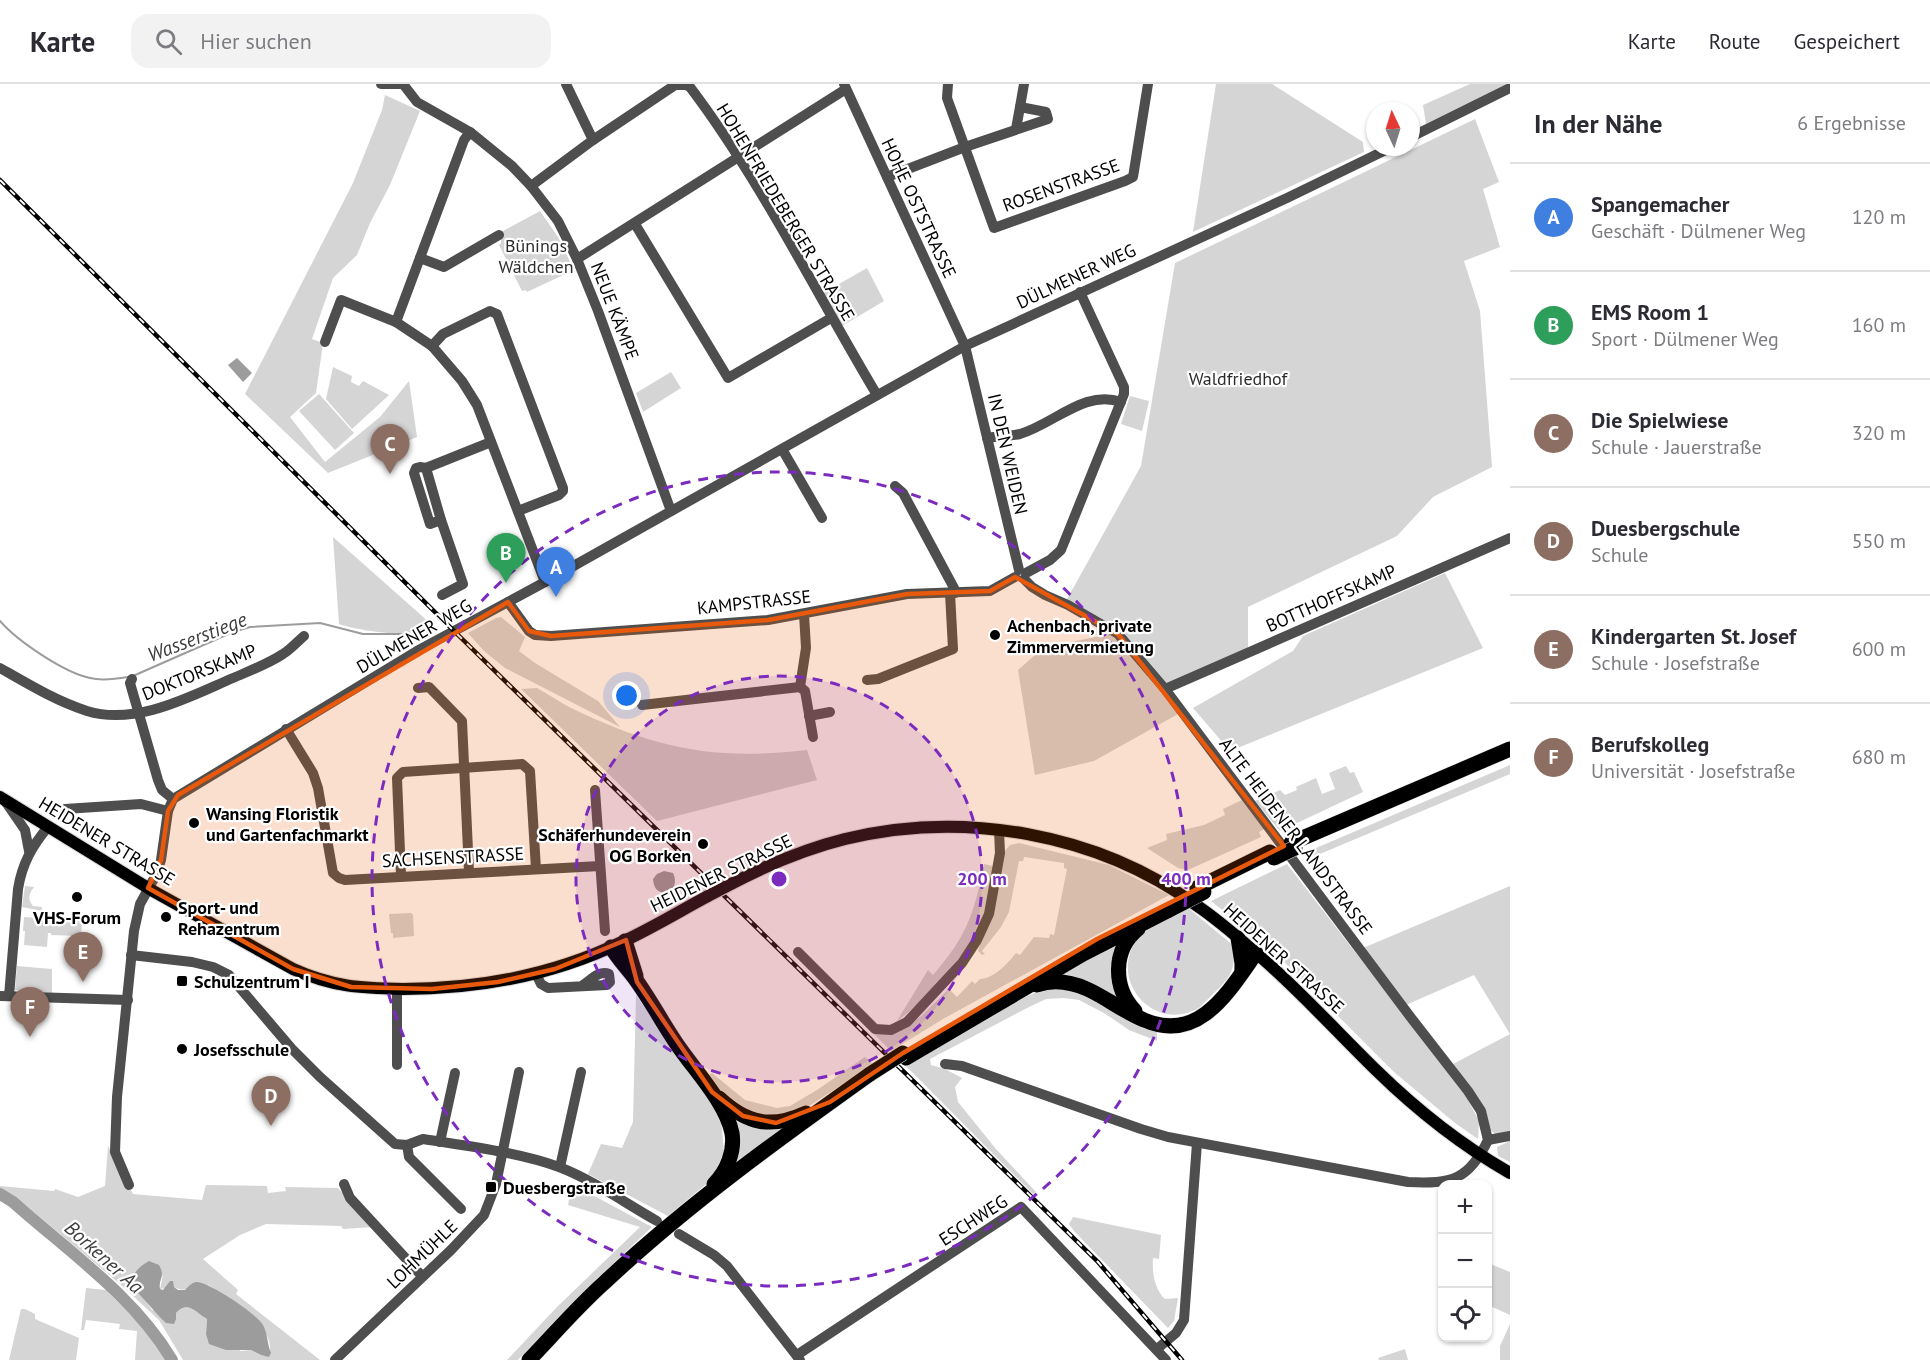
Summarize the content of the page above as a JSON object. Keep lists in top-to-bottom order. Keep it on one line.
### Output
{"streets":{"main road":["HEIDENER STRASSE"],"street":["ROSENSTRASSE","HOHE OSTSTRASSE","HOHENFRIEDEBERGER STRASSE","DÜLMENER WEG","NEUE KÄMPE","IN DEN WEIDEN","BOTTHOFFSKAMP","KAMPSTRASSE","DOKTORSKAMP","ALTE HEIDENER LANDSTRASSE","SACHSENSTRASSE","ESCHWEG","LOHMÜHLE"]},"crossings":[["HOHE OSTSTRASSE","DÜLMENER WEG"],["HOHE OSTSTRASSE","IN DEN WEIDEN"],["HOHENFRIEDEBERGER STRASSE","DÜLMENER WEG"],["HOHENFRIEDEBERGER STRASSE","NEUE KÄMPE"],["DÜLMENER WEG","NEUE KÄMPE"],["DÜLMENER WEG","IN DEN WEIDEN"],["DÜLMENER WEG","KAMPSTRASSE"],["DÜLMENER WEG","SACHSENSTRASSE"],["IN DEN WEIDEN","KAMPSTRASSE"],["IN DEN WEIDEN","ALTE HEIDENER LANDSTRASSE"],["BOTTHOFFSKAMP","ALTE HEIDENER LANDSTRASSE"],["KAMPSTRASSE","ALTE HEIDENER LANDSTRASSE"]],"water":["Wasserstiege","Borkener Aa"],"parks":["Bünings Wäldchen","Waldfriedhof"],"places":{"other":["Achenbach, private Zimmervermietung","Wansing Floristik und Gartenfachmarkt","Schäferhundeverein OG Borken","VHS-Forum","Sport- und Rehazentrum","Josefsschule"],"transit":["Schulzentrum I","Duesbergstraße"]},"north":"top","page":{"header":"Karte","search":"Hier suchen","nav":["Karte","Route","Gespeichert"],"heading":["In der Nähe","6 Ergebnisse"],"list":[{"mark":"A","name":"Spangemacher","note":"Geschäft · Dülmener Weg","value":"120 m"},{"mark":"B","name":"EMS Room 1","note":"Sport · Dülmener Weg","value":"160 m"},{"mark":"C","name":"Die Spielwiese","note":"Schule · Jauerstraße","value":"320 m"},{"mark":"D","name":"Duesbergschule","note":"Schule","value":"550 m"},{"mark":"E","name":"Kindergarten St. Josef","note":"Schule · Josefstraße","value":"600 m"},{"mark":"F","name":"Berufskolleg","note":"Universität · Josefstraße","value":"680 m"}],"pins":["C","B","A","E","F","D"],"map_buttons":["+","−"]},"rings":["200 m","400 m"]}
